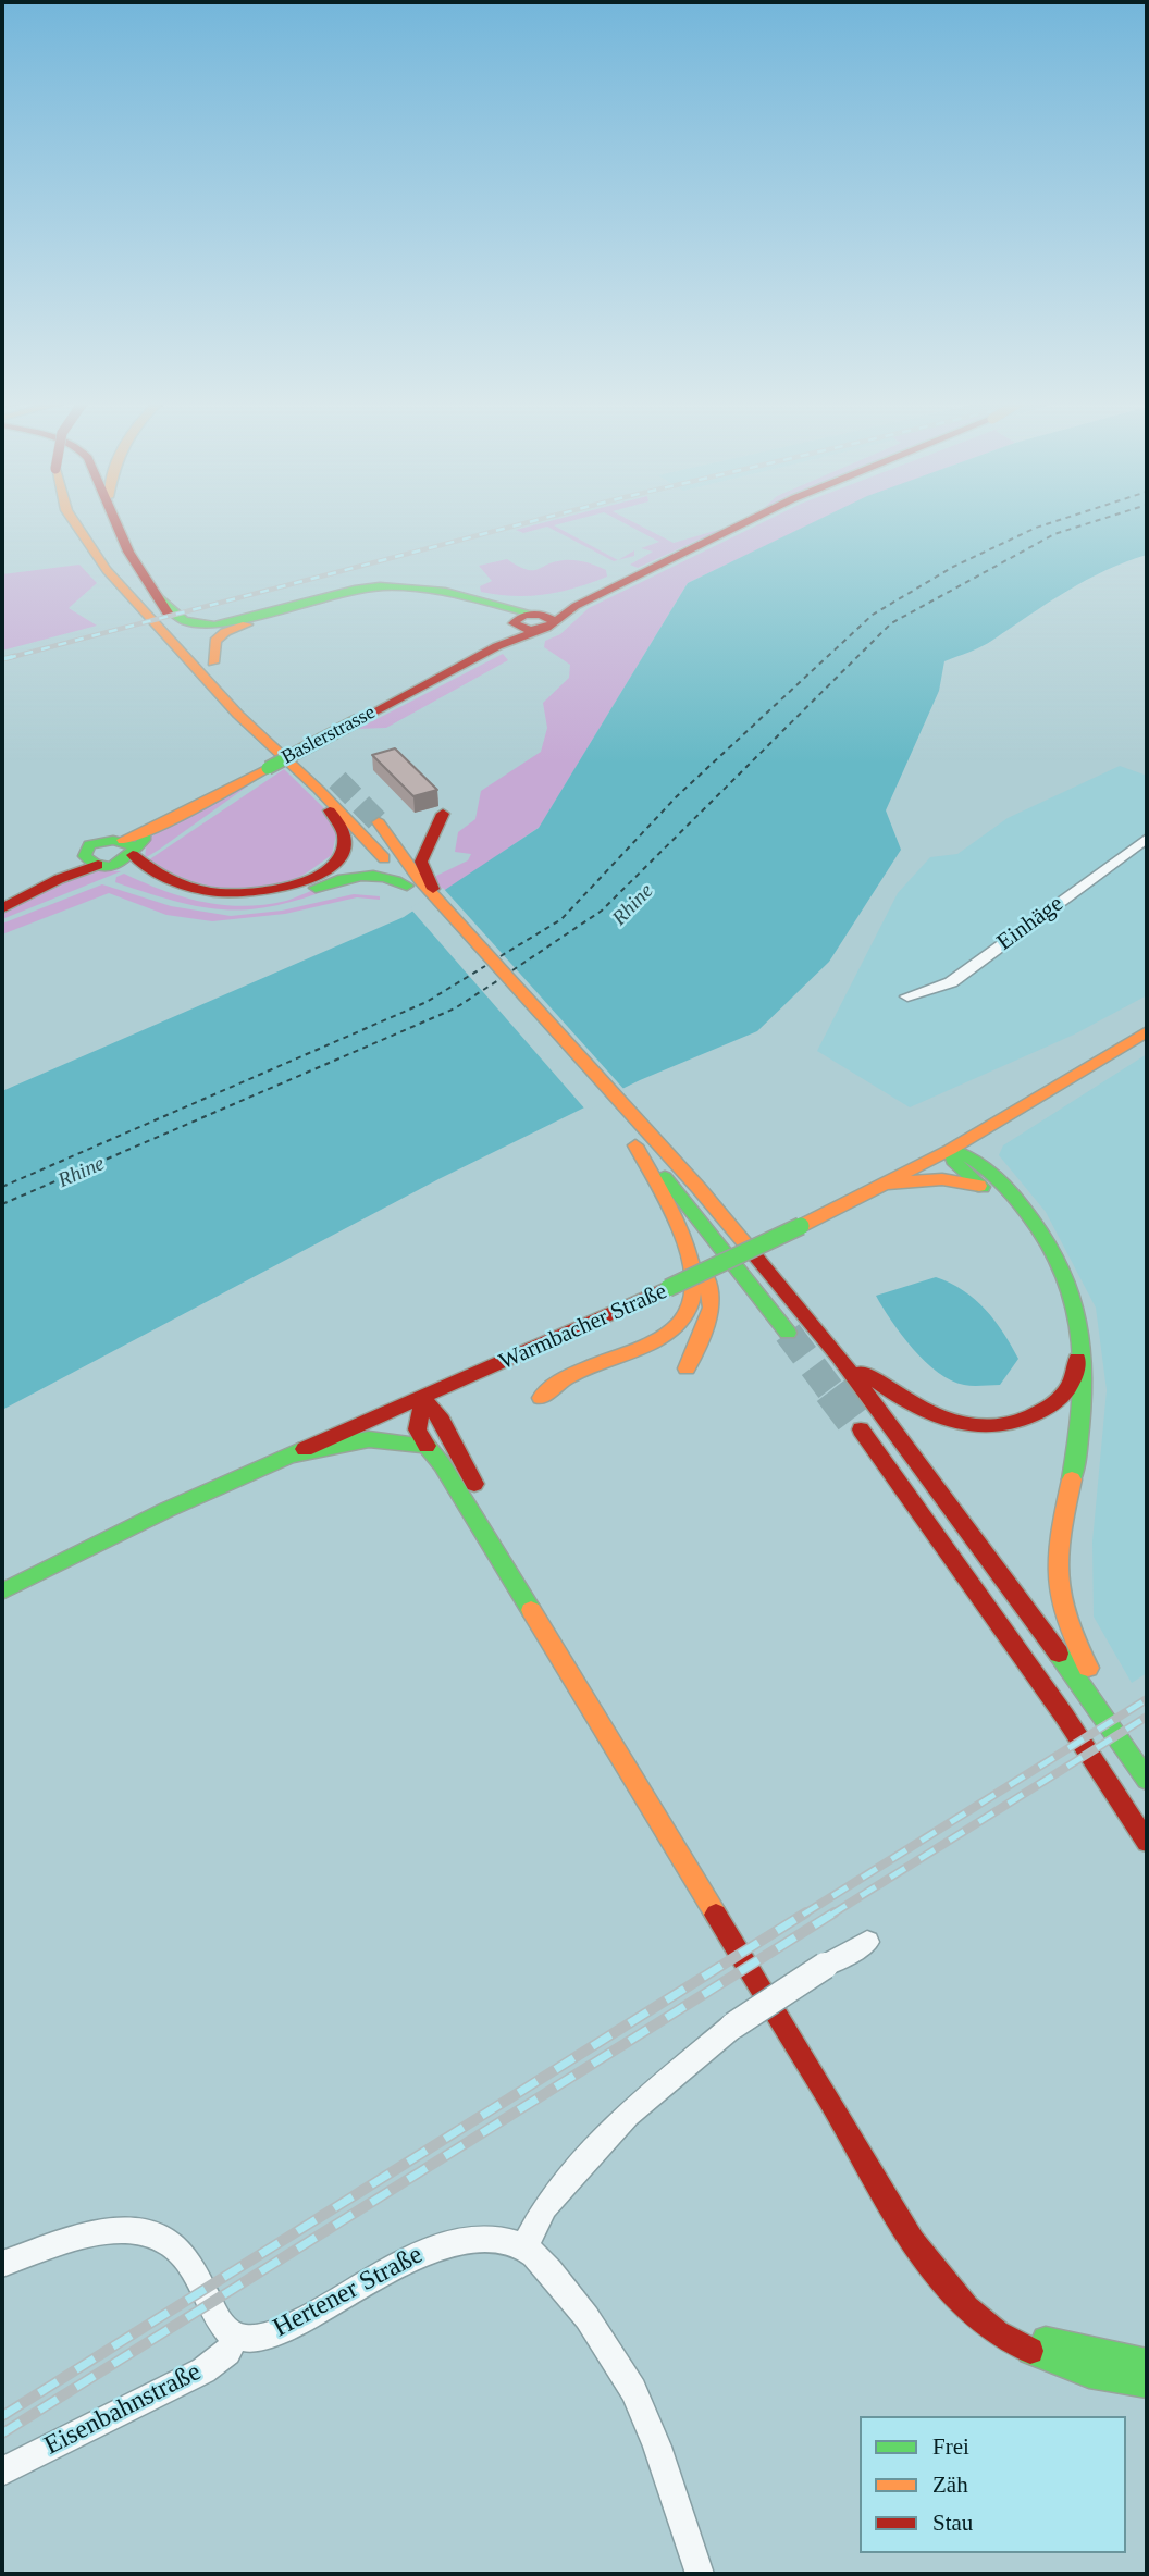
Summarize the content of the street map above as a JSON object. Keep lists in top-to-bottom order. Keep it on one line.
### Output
{"streets":{"main road":["Baslerstrasse","Warmbacher Straße"],"street":["Einhäge","Hertener Straße","Eisenbahnstraße"]},"crossings":[["Hertener Straße","Eisenbahnstraße"]],"water":["Rhine"],"legend":["Frei","Zäh","Stau"]}
